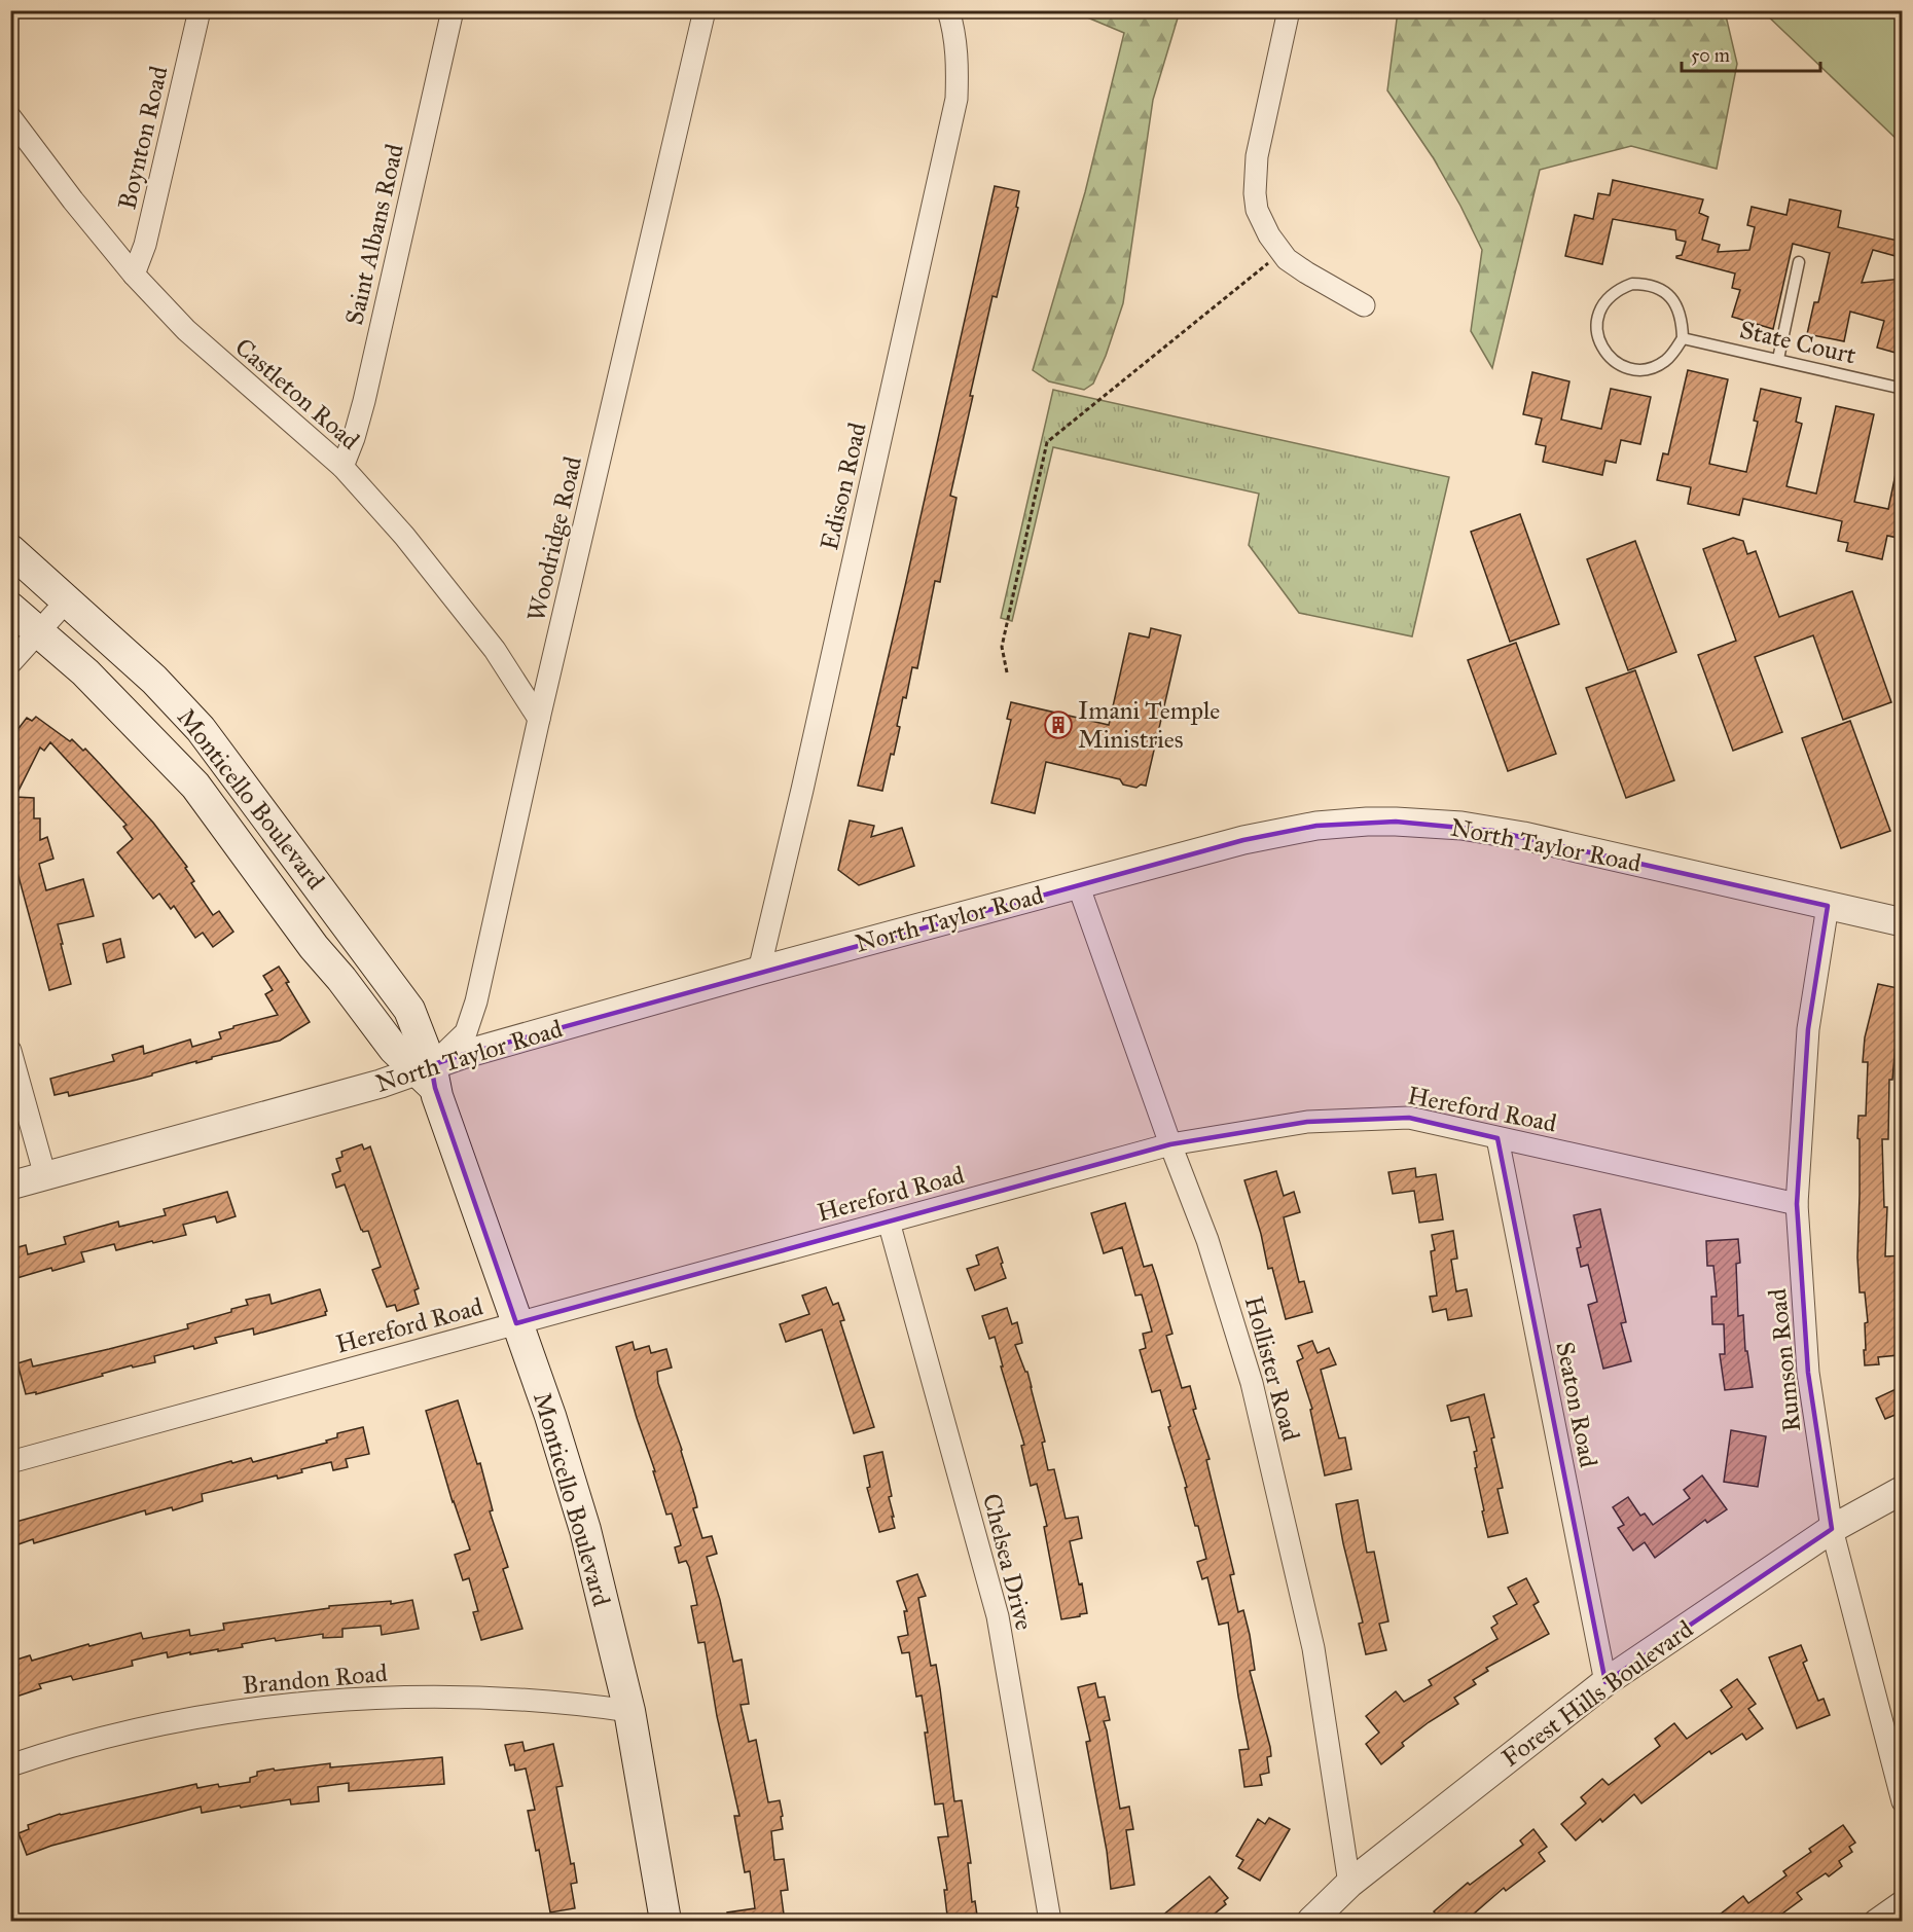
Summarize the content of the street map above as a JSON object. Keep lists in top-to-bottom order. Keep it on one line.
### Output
{"streets":{"main road":["Monticello Boulevard"],"street":["Boynton Road","Saint Albans Road","Castleton Road","Edison Road","Woodridge Road","North Taylor Road","Hereford Road","Rumson Road","Hollister Road","Seaton Road","Chelsea Drive","Brandon Road","Forest Hills Boulevard"],"lane":["State Court"]},"crossings":[["Boynton Road","Castleton Road"],["Saint Albans Road","Castleton Road"],["Castleton Road","Woodridge Road"],["Edison Road","North Taylor Road"],["Woodridge Road","Monticello Boulevard"],["Woodridge Road","North Taylor Road"],["Monticello Boulevard","North Taylor Road"],["Monticello Boulevard","Hereford Road"],["Monticello Boulevard","Brandon Road"],["North Taylor Road","Rumson Road"],["North Taylor Road","Hollister Road"],["Hereford Road","Rumson Road"],["Hereford Road","Hollister Road"],["Hereford Road","Seaton Road"],["Hereford Road","Chelsea Drive"],["Rumson Road","Forest Hills Boulevard"],["Hollister Road","Forest Hills Boulevard"],["Seaton Road","Forest Hills Boulevard"]],"places":{"building":["Imani Temple Ministries"]},"scale_bar":"50 m"}
